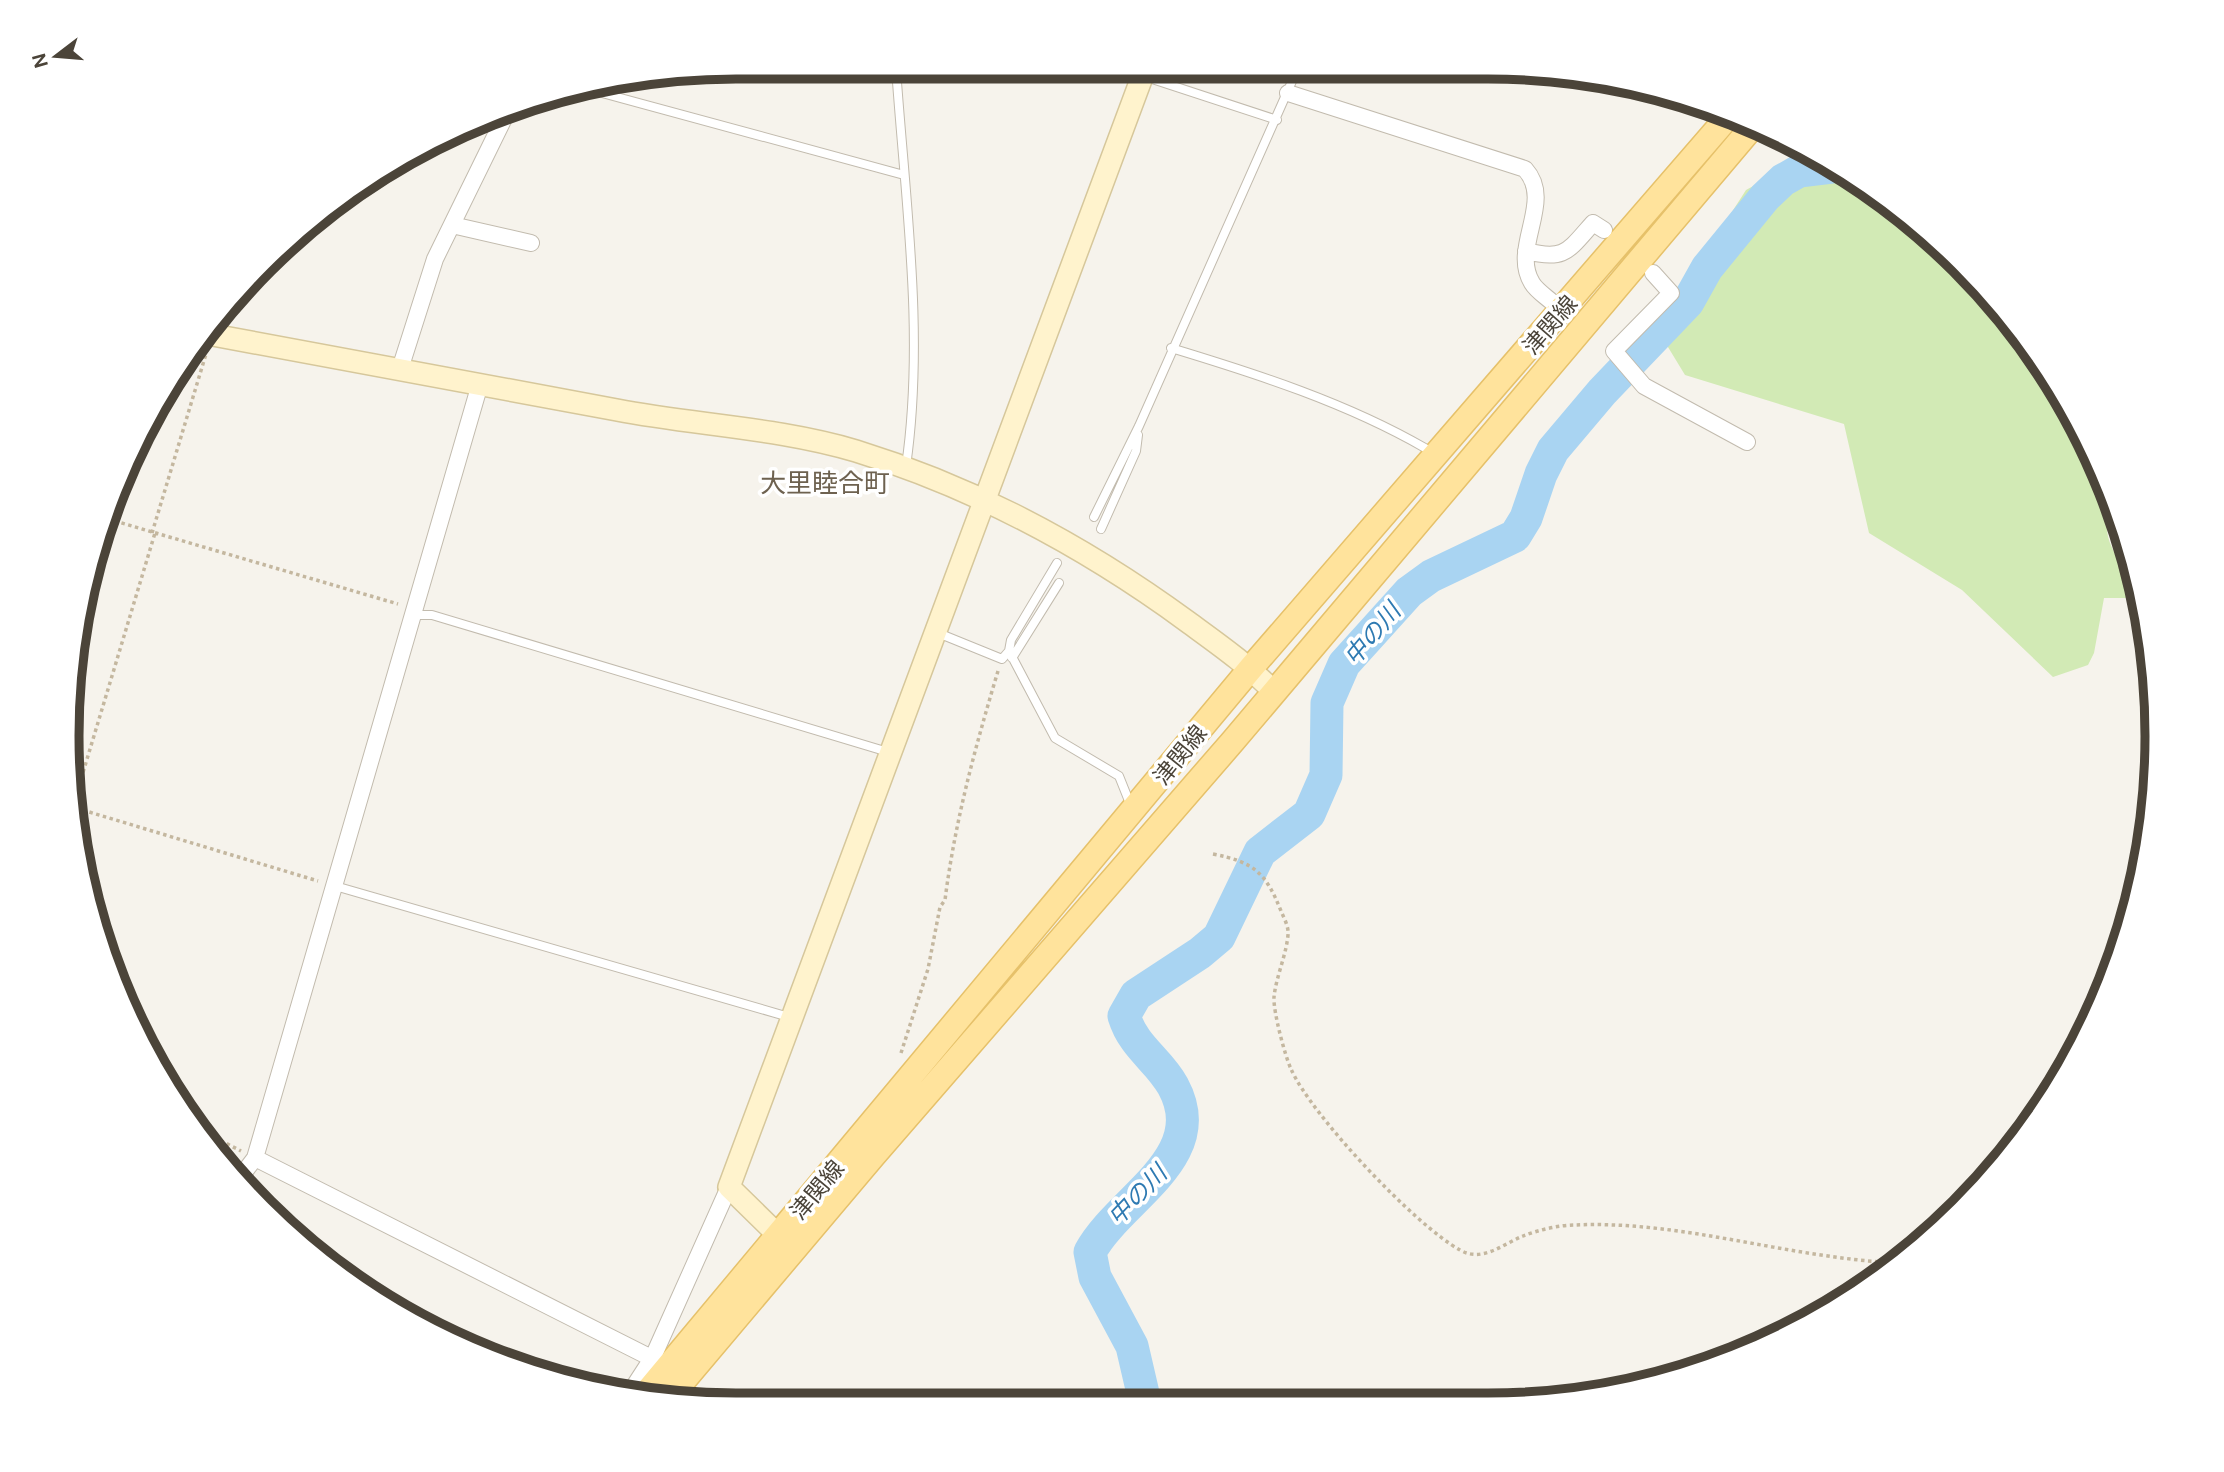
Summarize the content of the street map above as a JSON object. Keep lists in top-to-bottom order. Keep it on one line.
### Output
{"streets":{"main road":["津関線"]},"districts":["大里睦合町"],"water":["中の川"],"north":"left"}
